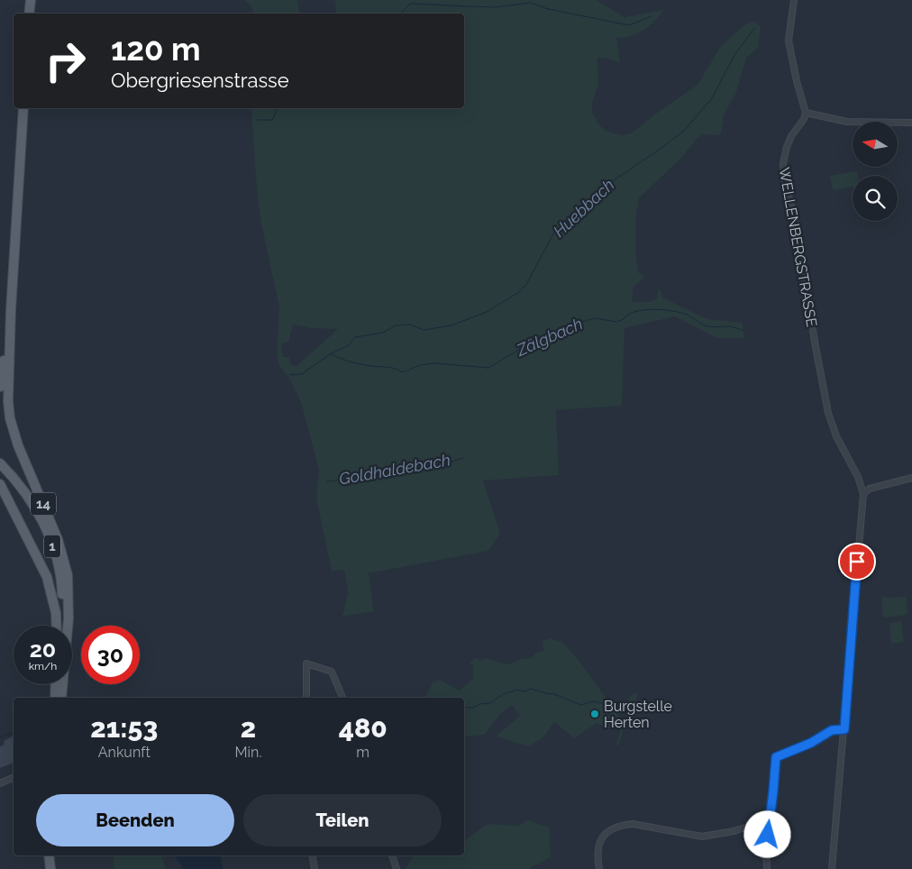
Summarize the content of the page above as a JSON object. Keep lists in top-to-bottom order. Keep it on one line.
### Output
{"streets":{"main road":["14","1"],"street":["WELLENBERGSTRASSE"]},"water":["Huebbach","Zälgbach","Goldhaldebach"],"places":["Burgstelle Herten"],"north":"left","page":{"turn":["120 m","Obergriesenstrasse"],"speed":"20 km/h","limit":"30","eta":["21:53","Ankunft","2","Min.","480","m"],"buttons":["Beenden","Teilen"]}}
